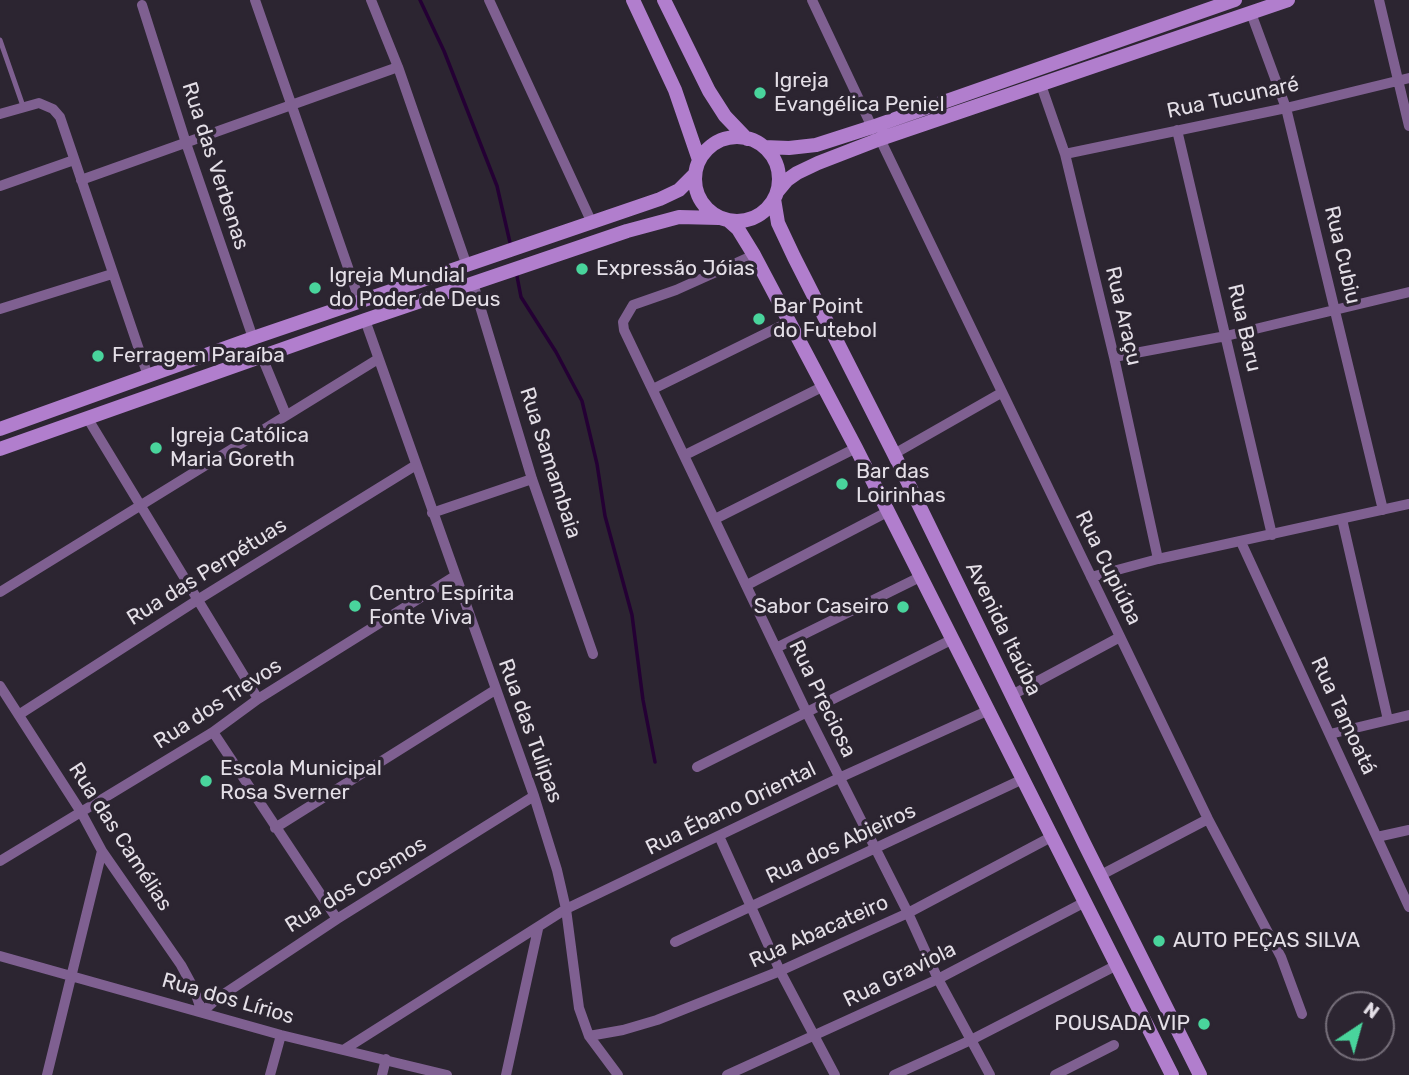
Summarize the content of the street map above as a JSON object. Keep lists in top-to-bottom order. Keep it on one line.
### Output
{"streets":{"street":["Rua Tucunaré","Rua das Verbenas","Rua Cubiu","Rua Araçu","Rua Baru","Rua Samambaia","Rua Cupiúba","Rua das Perpétuas","Avenida Itaúba","Rua Preciosa","Rua dos Trevos","Rua Tamoatá","Rua das Tulipas","Rua Ébano Oriental","Rua das Camélias","Rua dos Abieiros","Rua dos Cosmos","Rua Abacateiro","Rua Graviola","Rua dos Lírios"]},"crossings":[["Rua Tucunaré","Rua Cubiu"],["Rua Tucunaré","Rua Araçu"],["Rua Tucunaré","Rua Baru"],["Rua das Perpétuas","Rua das Tulipas"],["Rua das Perpétuas","Rua das Camélias"],["Rua Preciosa","Rua Ébano Oriental"],["Rua Preciosa","Rua dos Abieiros"],["Rua Preciosa","Rua Abacateiro"],["Rua Preciosa","Rua Graviola"],["Rua dos Trevos","Rua das Tulipas"],["Rua dos Trevos","Rua das Camélias"],["Rua das Tulipas","Rua Ébano Oriental"],["Rua das Tulipas","Rua dos Cosmos"],["Rua das Tulipas","Rua Abacateiro"],["Rua Ébano Oriental","Rua dos Lírios"],["Rua das Camélias","Rua dos Cosmos"],["Rua das Camélias","Rua dos Lírios"],["Rua dos Cosmos","Rua dos Lírios"]],"places":["Igreja Evangélica Peniel","Expressão Jóias","Igreja Mundial do Poder de Deus","Bar Point do Futebol","Ferragem Paraíba","Igreja Católica Maria Goreth","Bar das Loirinhas","Centro Espírita Fonte Viva","Sabor Caseiro","Escola Municipal Rosa Sverner","AUTO PEÇAS SILVA","POUSADA VIP"],"north":"top right"}
